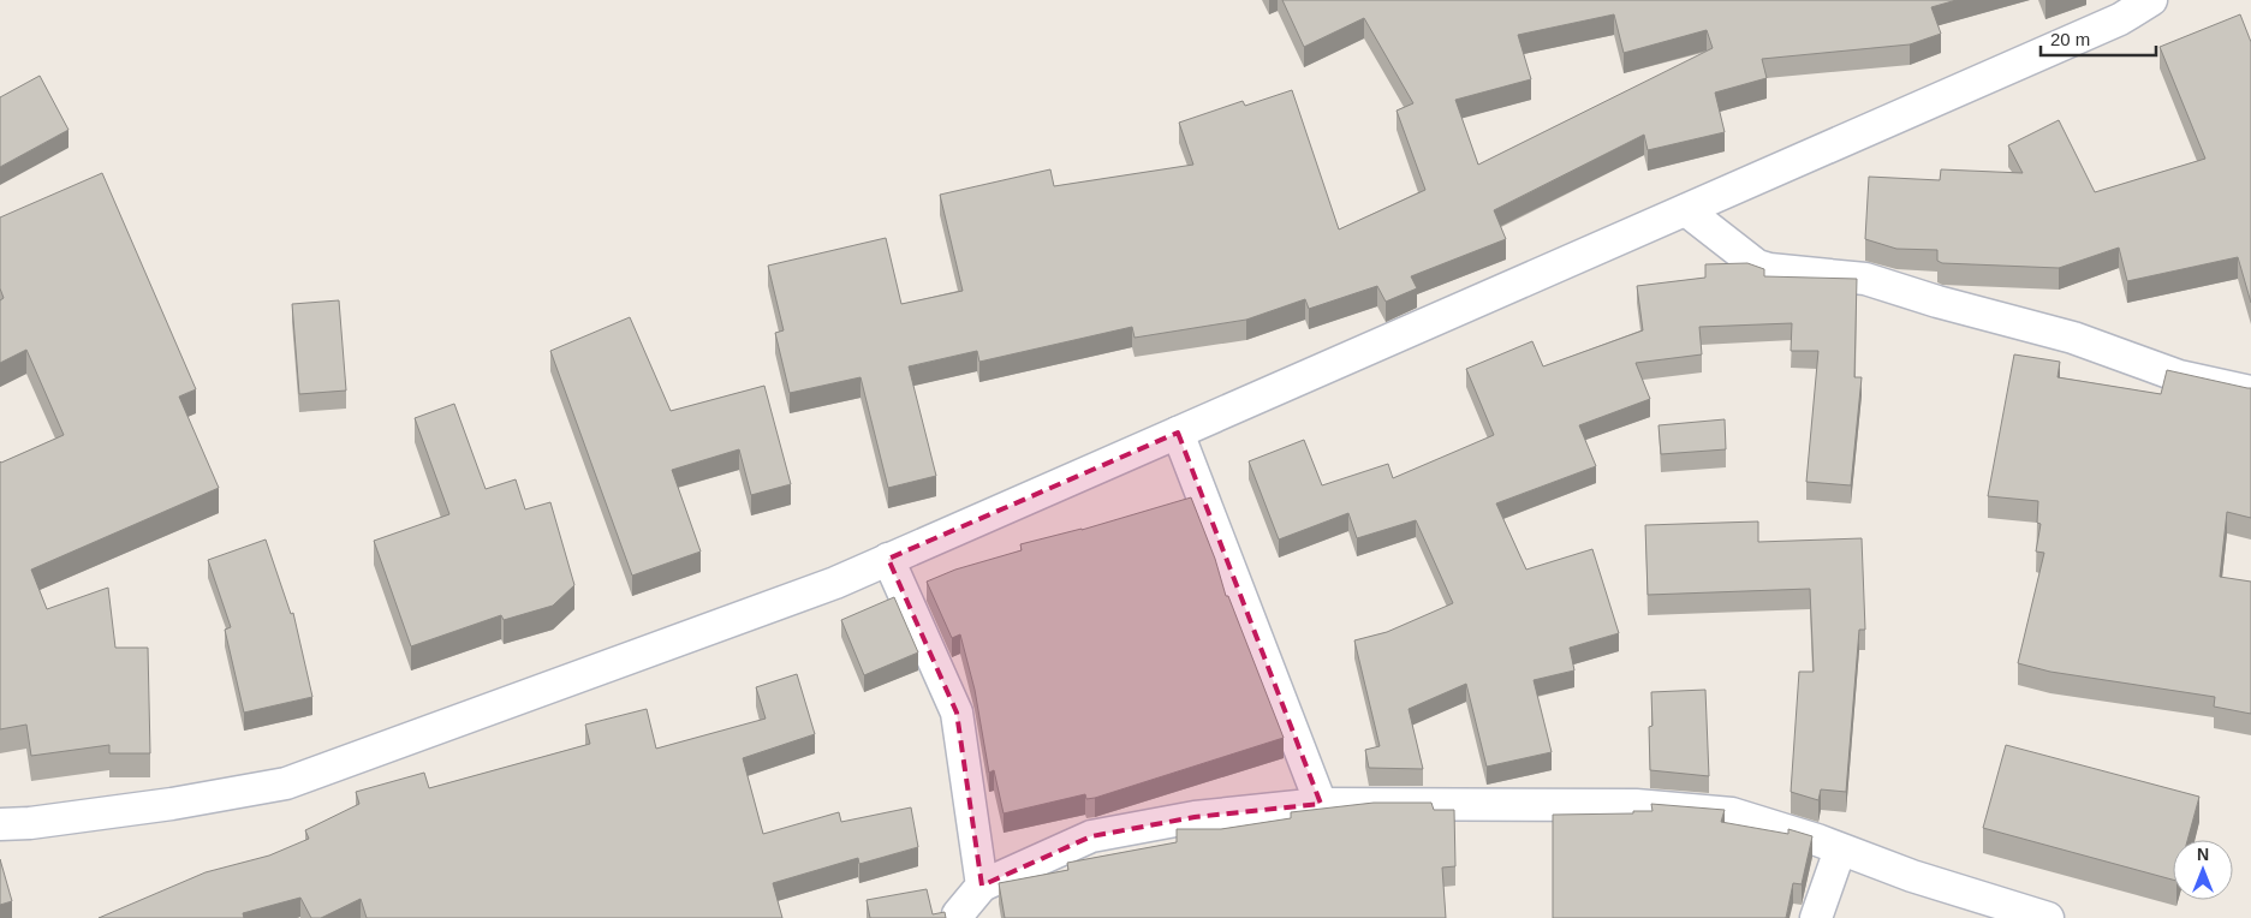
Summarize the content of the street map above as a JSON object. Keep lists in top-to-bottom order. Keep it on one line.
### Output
{"scale_bar":"20 m","north":"top"}
